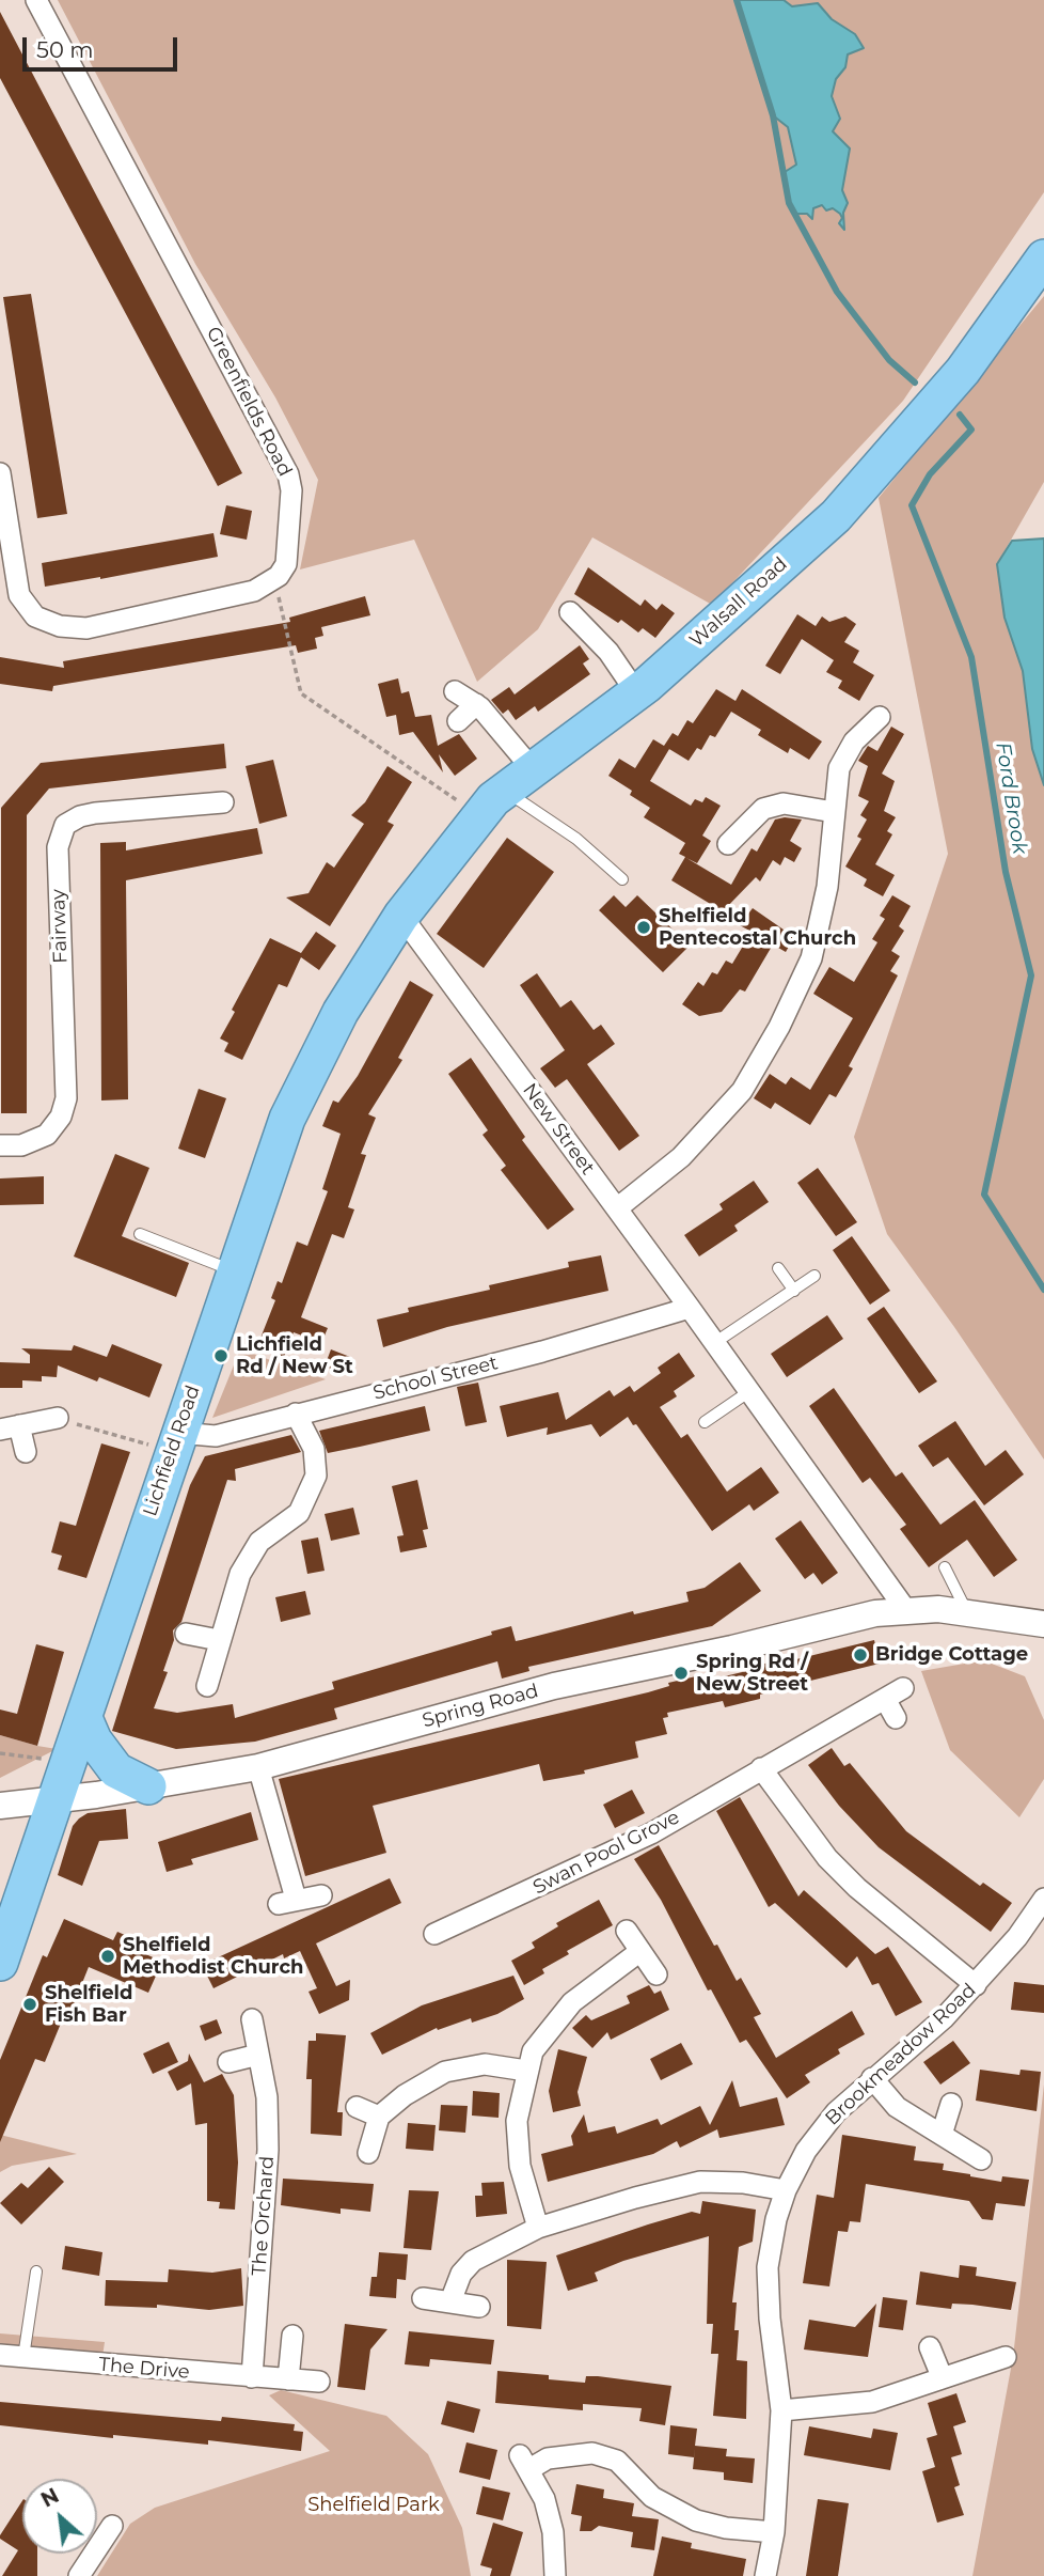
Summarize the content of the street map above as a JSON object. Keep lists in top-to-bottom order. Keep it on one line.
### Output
{"streets":{"highway":["Walsall Road","Lichfield Road"],"street":["Greenfields Road","Fairway","New Street","School Street","Spring Road","Swan Pool Grove","Brookmeadow Road","The Orchard","The Drive"]},"crossings":[["Walsall Road","New Street"],["Walsall Road","Lichfield Road"],["New Street","School Street"],["New Street","Lichfield Road"],["New Street","Spring Road"],["School Street","Lichfield Road"],["Lichfield Road","Spring Road"],["The Orchard","The Drive"]],"water":["Ford Brook"],"parks":["Shelfield Park"],"places":["Shelfield Pentecostal Church","Lichfield Rd / New St","Bridge Cottage","Spring Rd / New Street","Shelfield Methodist Church","Shelfield Fish Bar"],"scale_bar":"50 m","north":"top left"}
